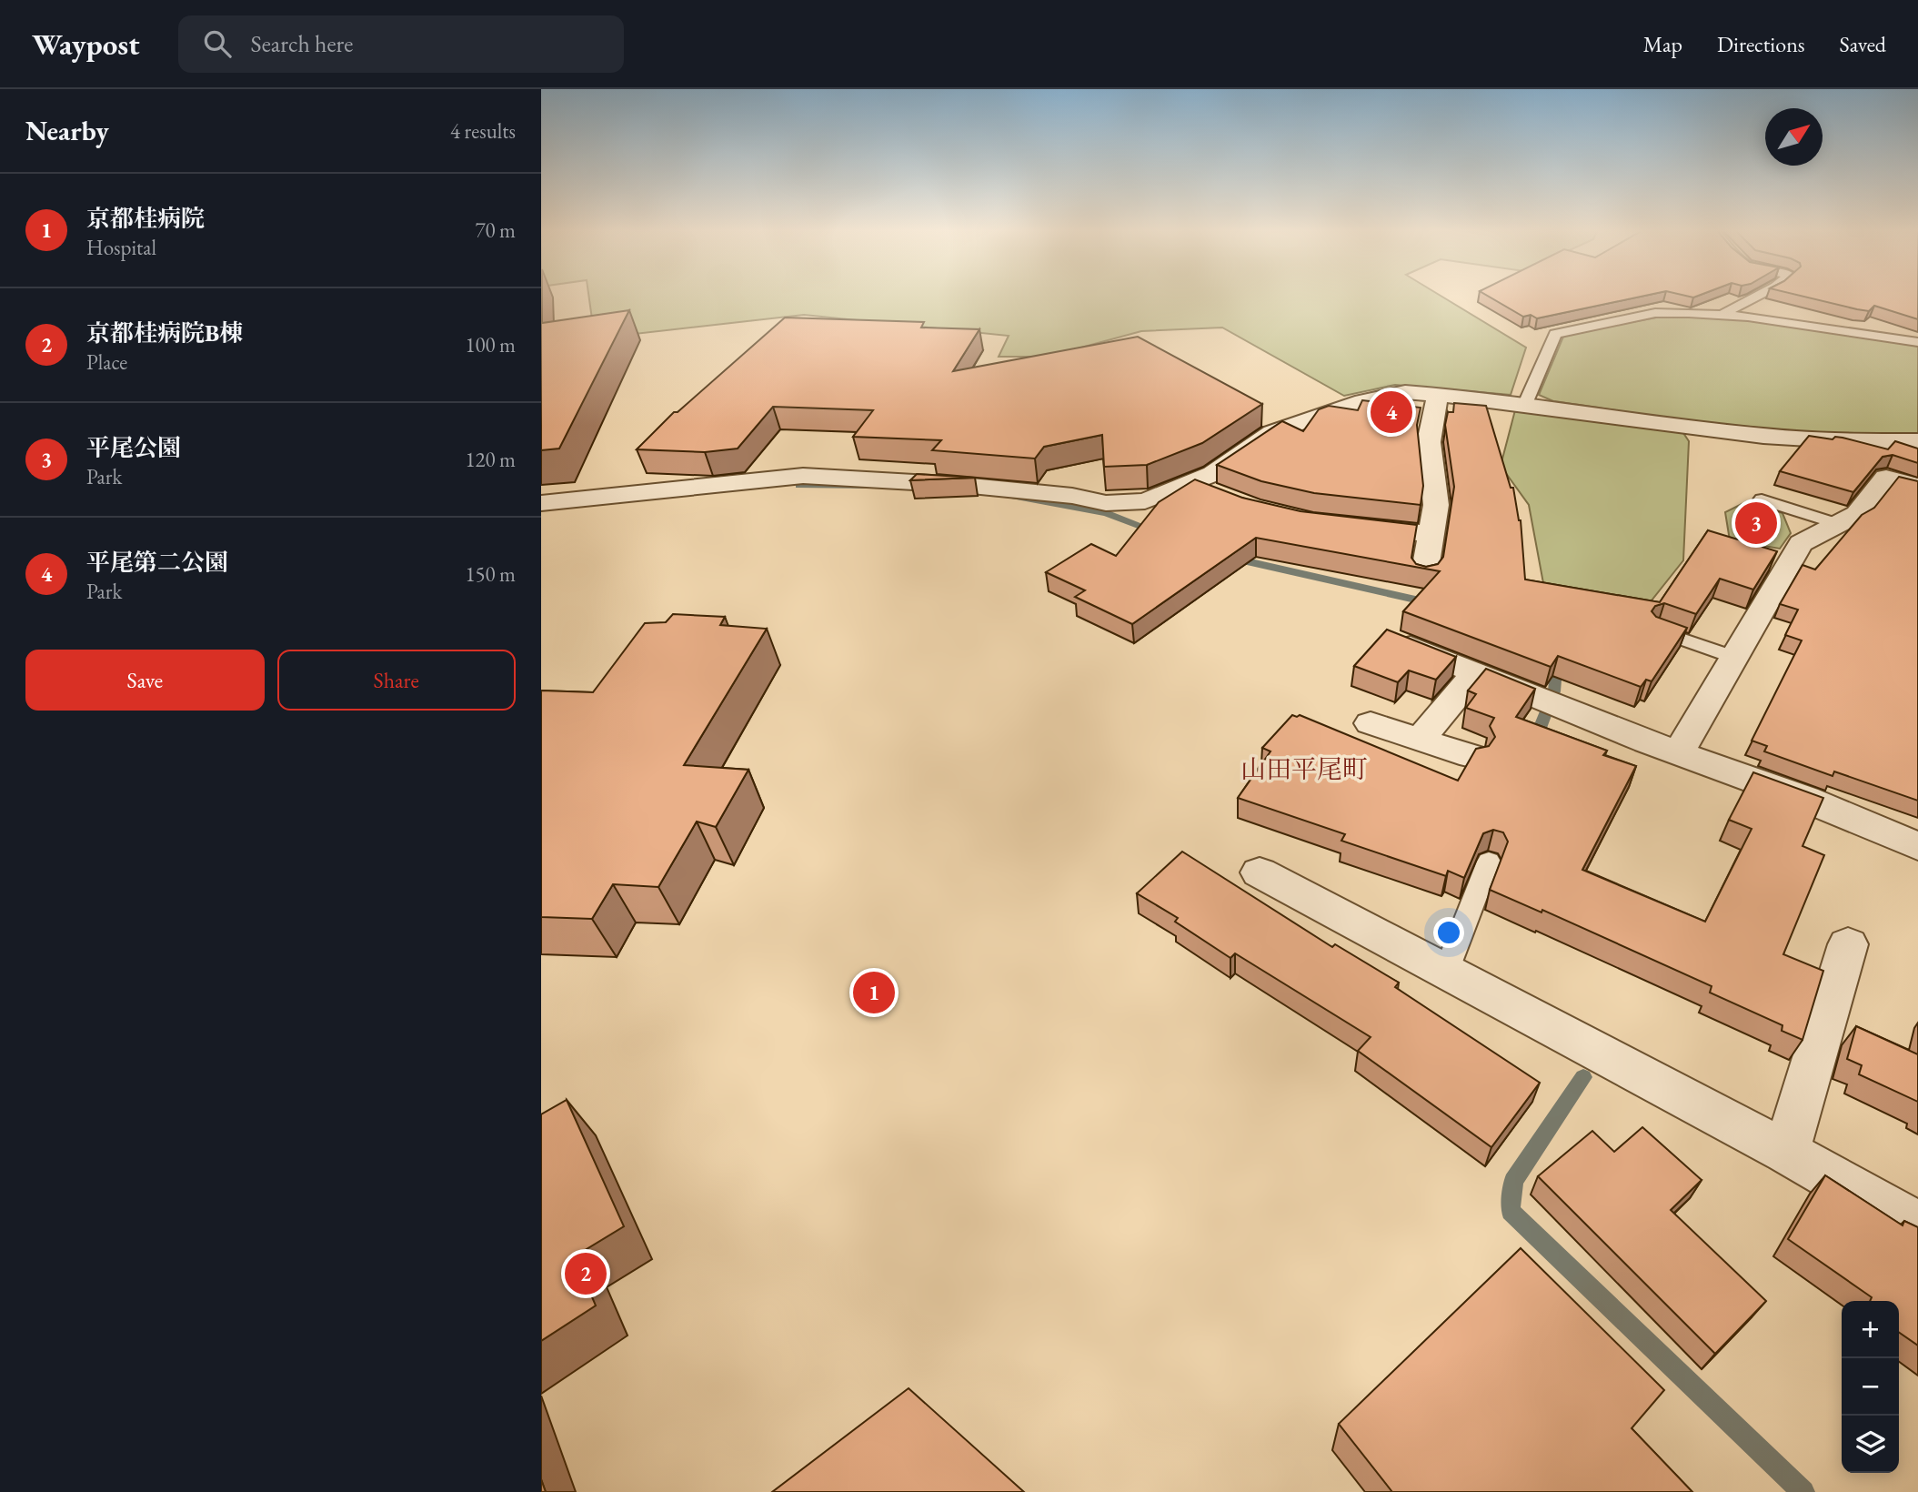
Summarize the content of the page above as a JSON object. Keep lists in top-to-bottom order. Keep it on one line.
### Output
{"districts":["山田平尾町"],"north":"top right","page":{"header":"Waypost","search":"Search here","nav":["Map","Directions","Saved"],"heading":["Nearby","4 results"],"list":[{"mark":"1","name":"京都桂病院","note":"Hospital","value":"70 m"},{"mark":"2","name":"京都桂病院B棟","note":"Place","value":"100 m"},{"mark":"3","name":"平尾公園","note":"Park","value":"120 m"},{"mark":"4","name":"平尾第二公園","note":"Park","value":"150 m"}],"pins":["4","3","1","2"],"buttons":["Save","Share"],"map_buttons":["+","−"]}}
